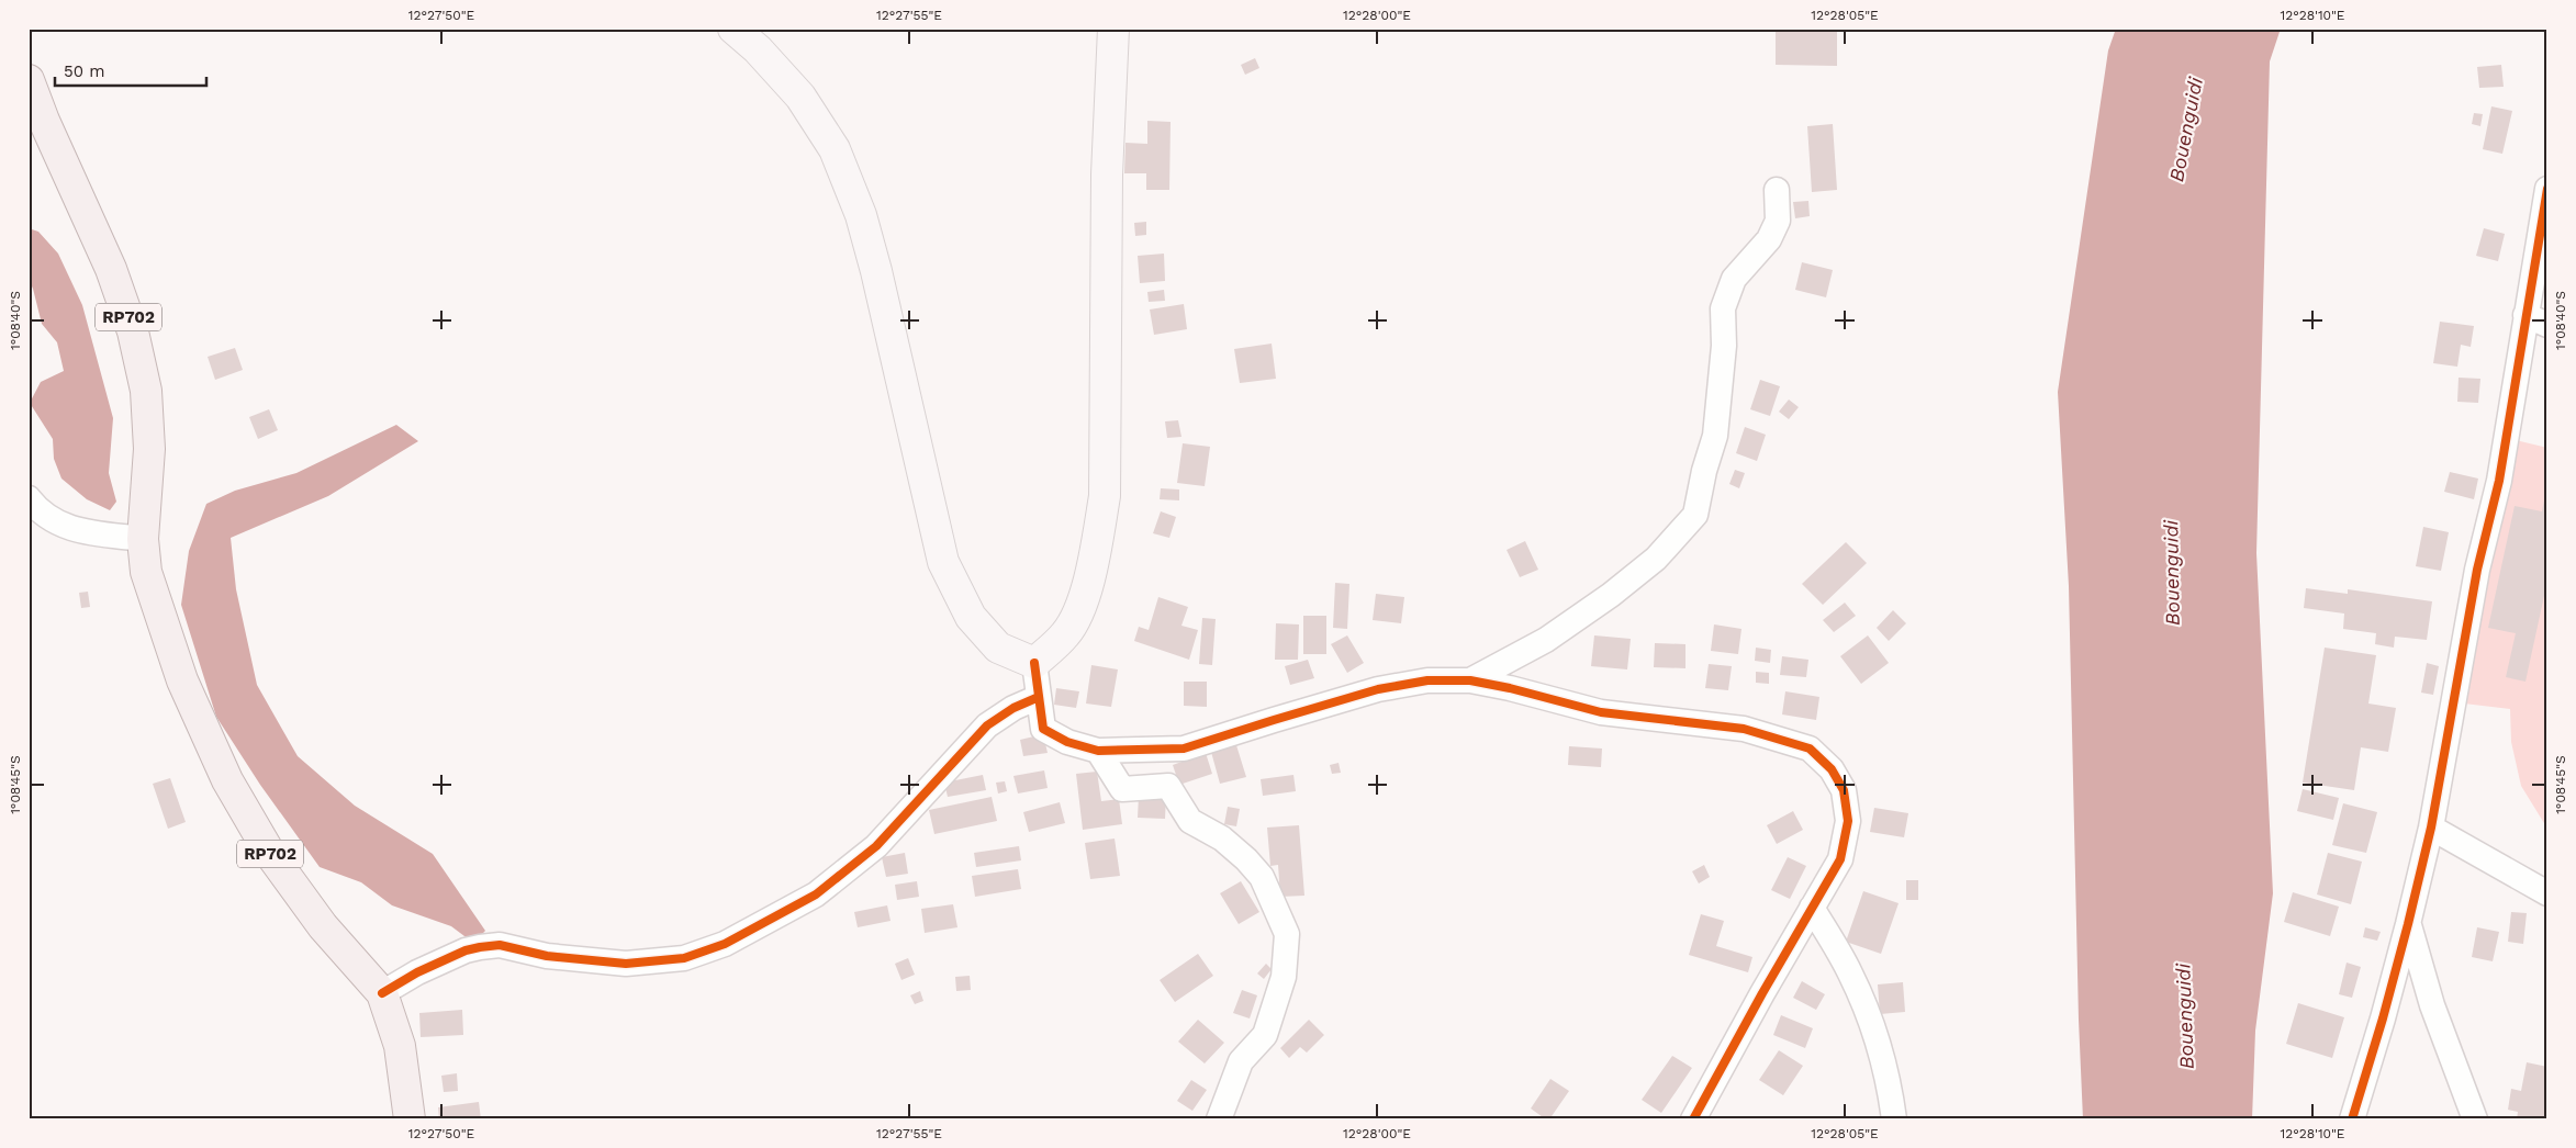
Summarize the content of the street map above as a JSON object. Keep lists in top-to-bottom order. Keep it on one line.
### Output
{"streets":{"main road":["RP702"]},"water":["Bouenguidi"],"scale_bar":"50 m","coordinates":["12°27'50\"E","12°27'55\"E","12°28'00\"E","12°28'05\"E","12°28'10\"E","1°08'40\"S","1°08'45\"S"]}
